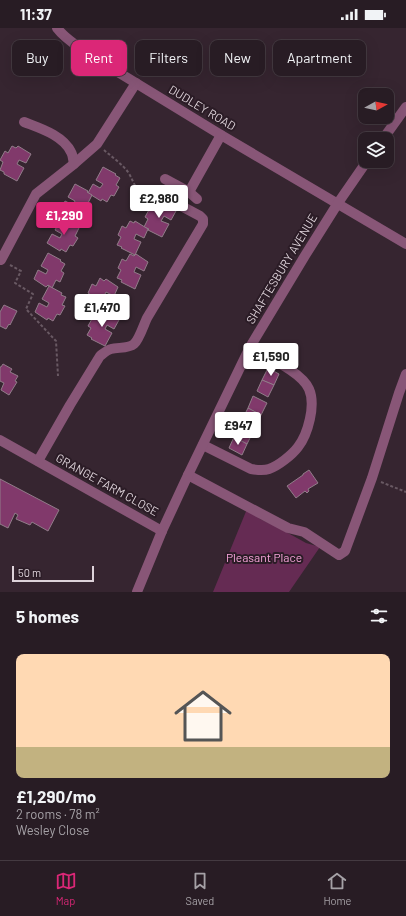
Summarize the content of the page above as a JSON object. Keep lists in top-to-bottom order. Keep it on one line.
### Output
{"streets":{"street":["DUDLEY ROAD","SHAFTESBURY AVENUE","GRANGE FARM CLOSE"]},"crossings":[["DUDLEY ROAD","SHAFTESBURY AVENUE"],["SHAFTESBURY AVENUE","GRANGE FARM CLOSE"]],"parks":["Pleasant Place"],"scale_bar":"50 m","north":"right","page":{"status":"11:37","chip":["Buy","Rent","Filters","New","Apartment"],"price":["£2,980","£1,290","£1,470","£1,590","£947"],"scale":"50 m","heading":"5 homes","list":[{"name":"£1,290/mo","note":"2 rooms · 78 m² · Wesley Close"}],"tabs":["Map","Saved","Home"]}}
